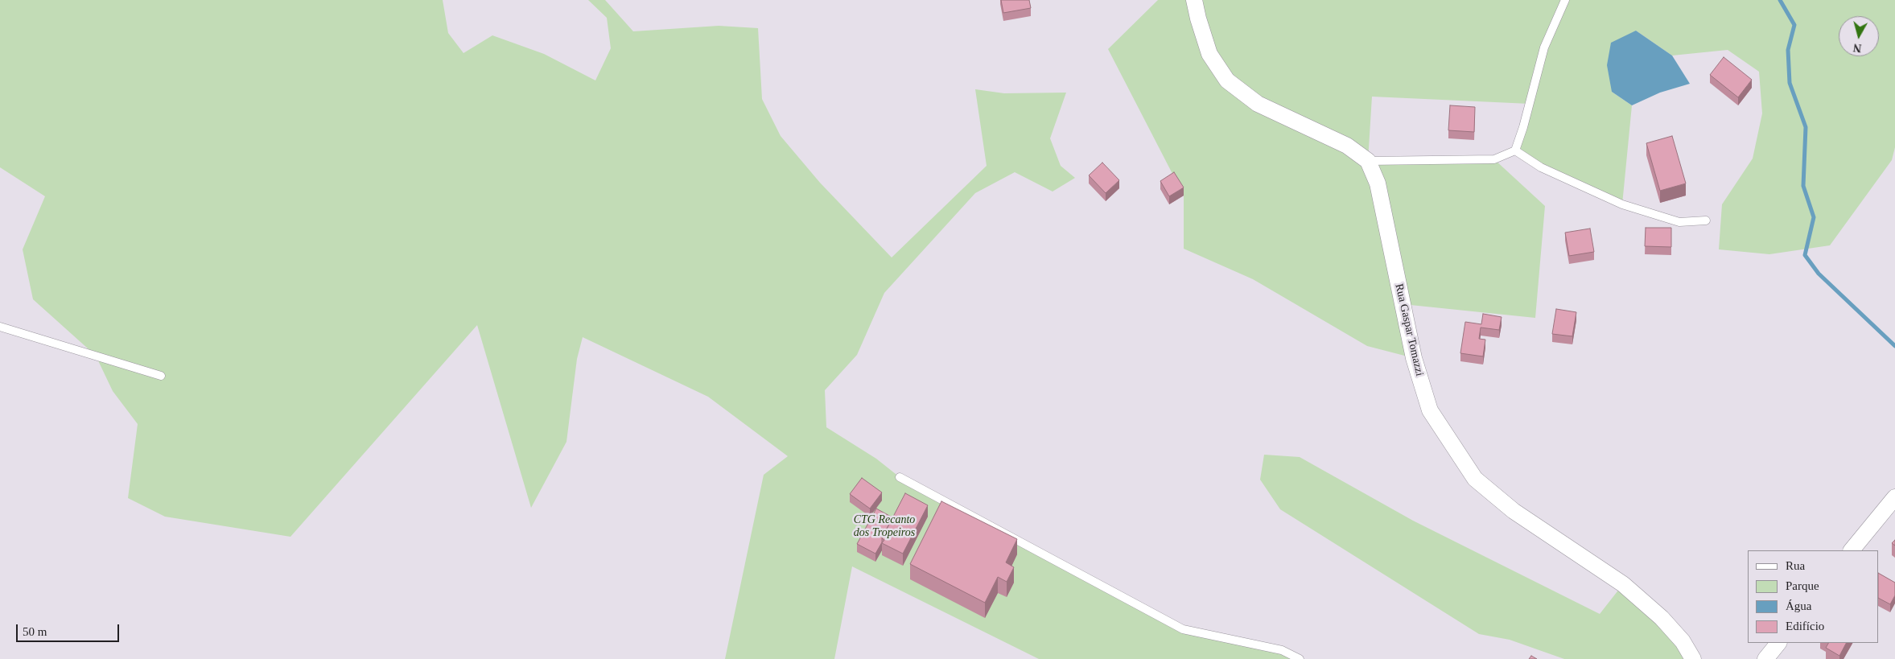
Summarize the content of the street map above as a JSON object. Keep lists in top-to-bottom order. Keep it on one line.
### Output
{"streets":{"street":["Rua Gaspar Tomazzi"]},"parks":["CTG Recanto dos Tropeiros"],"legend":["Rua","Parque","Água","Edifício"],"scale_bar":"50 m","north":"bottom"}
